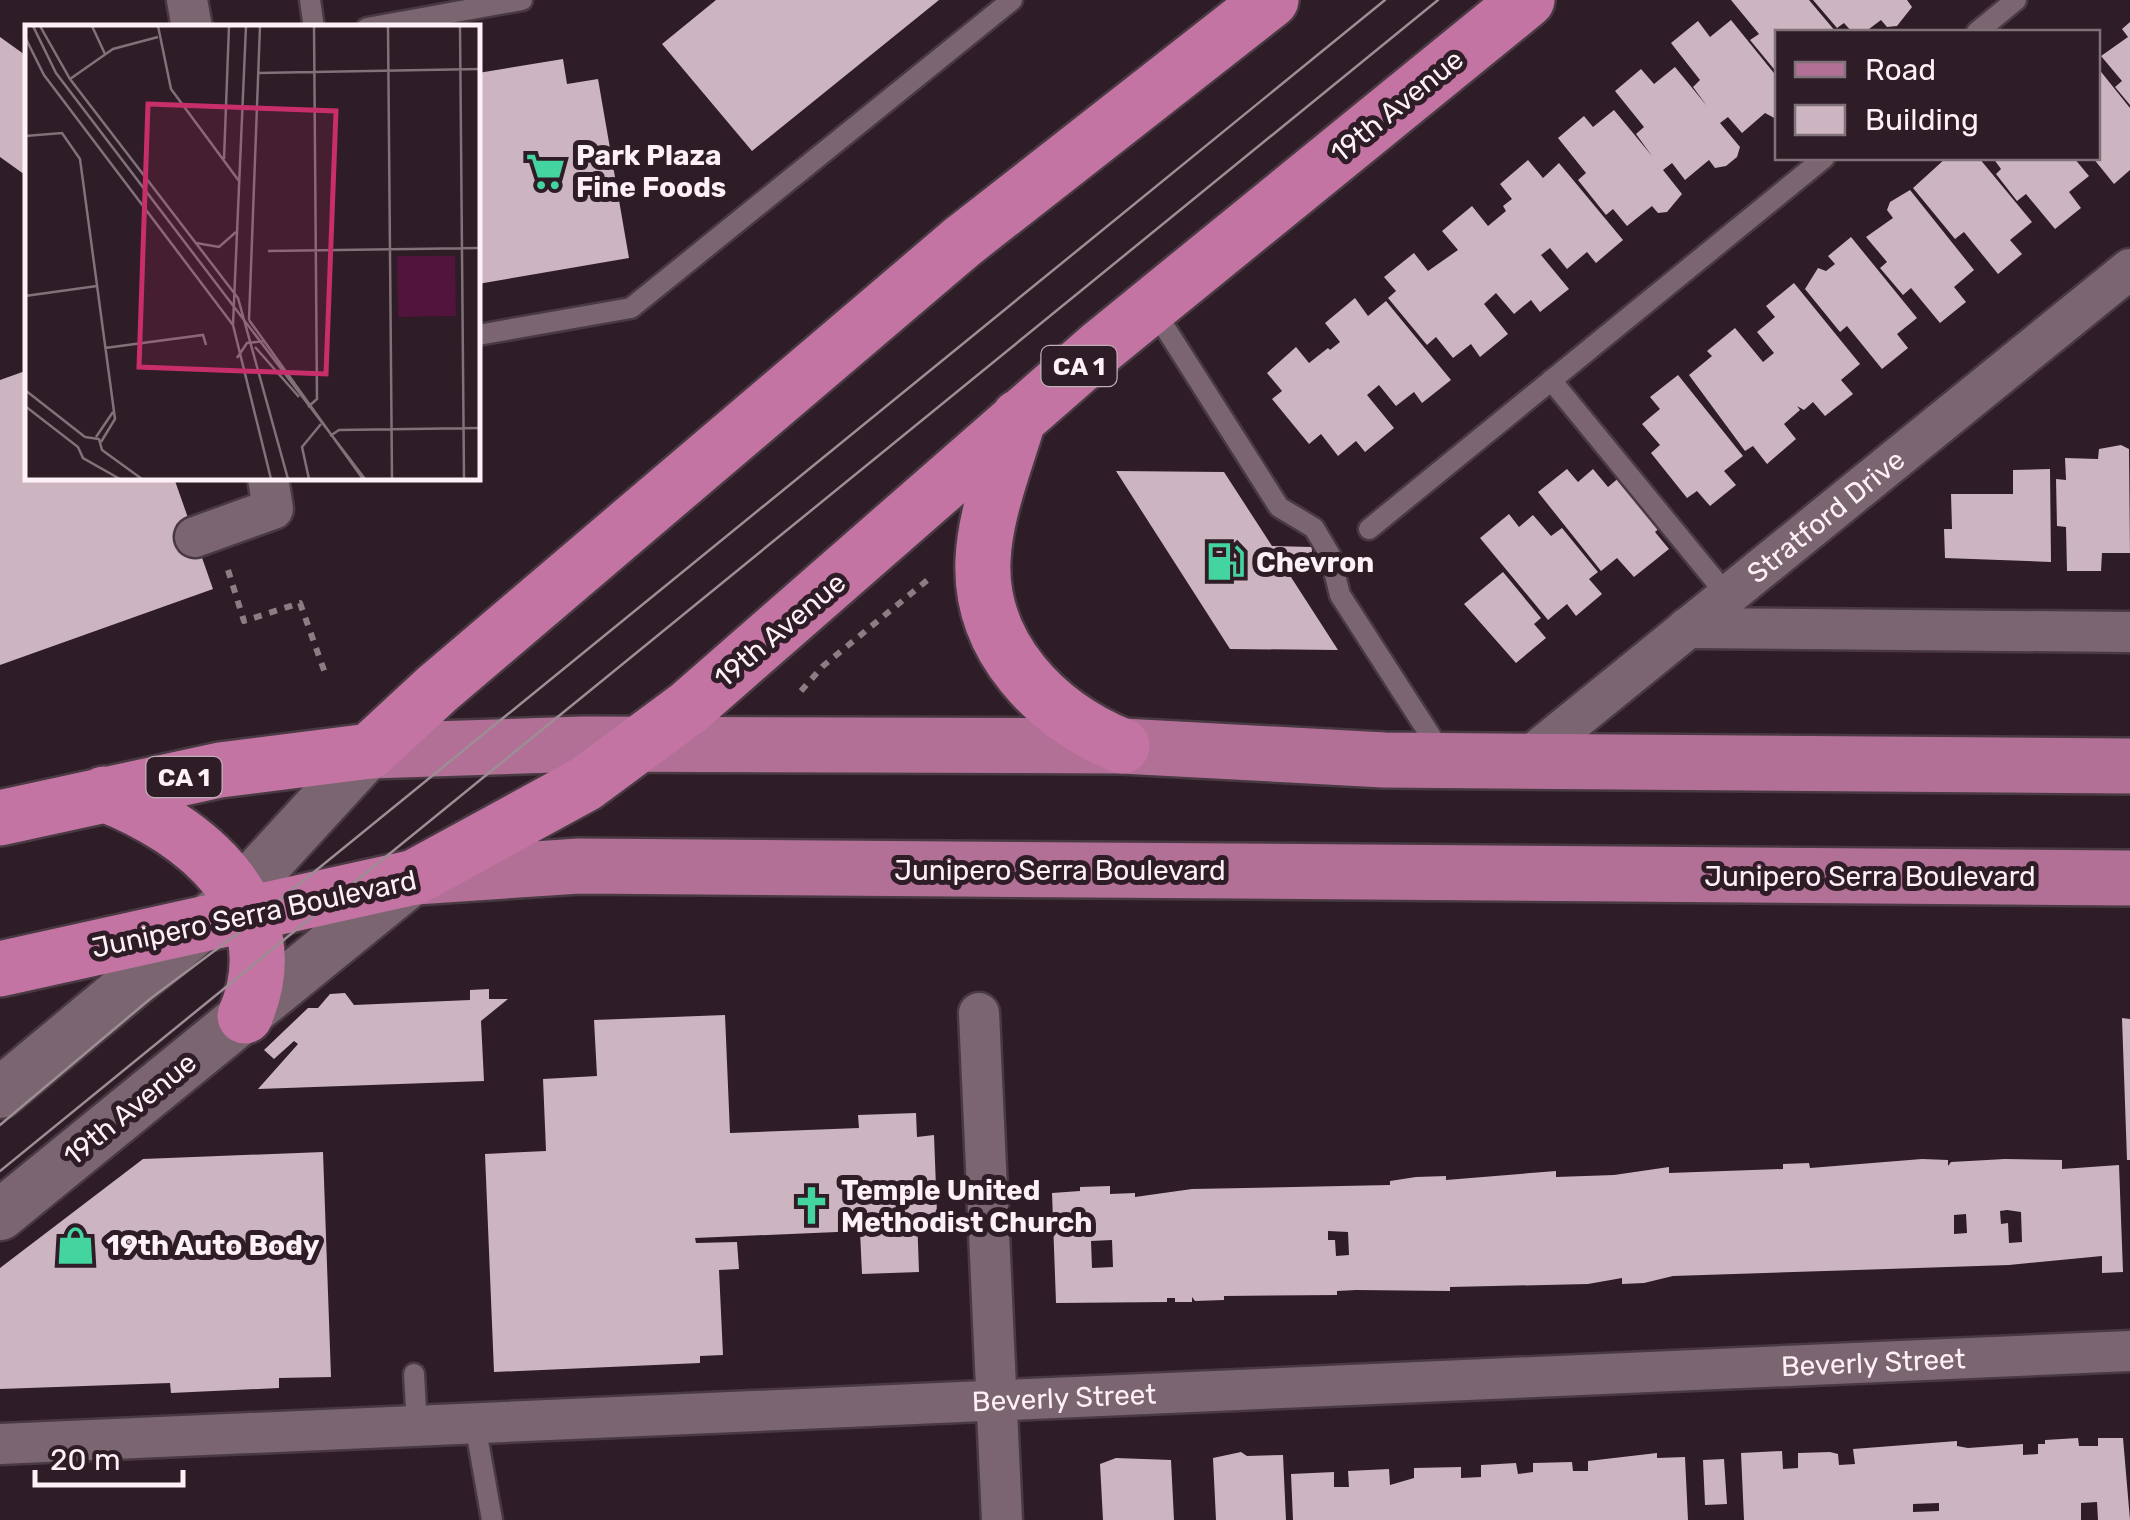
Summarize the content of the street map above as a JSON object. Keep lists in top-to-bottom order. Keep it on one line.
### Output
{"streets":{"highway":["19th Avenue","CA 1","Junipero Serra Boulevard"],"street":["Stratford Drive","Beverly Street"]},"crossings":[["19th Avenue","Junipero Serra Boulevard"]],"places":{"supermarket":["Park Plaza Fine Foods"],"fuel station":["Chevron"],"church":["Temple United Methodist Church"],"shop":["19th Auto Body"]},"legend":["Road","Building"],"scale_bar":"20 m"}
